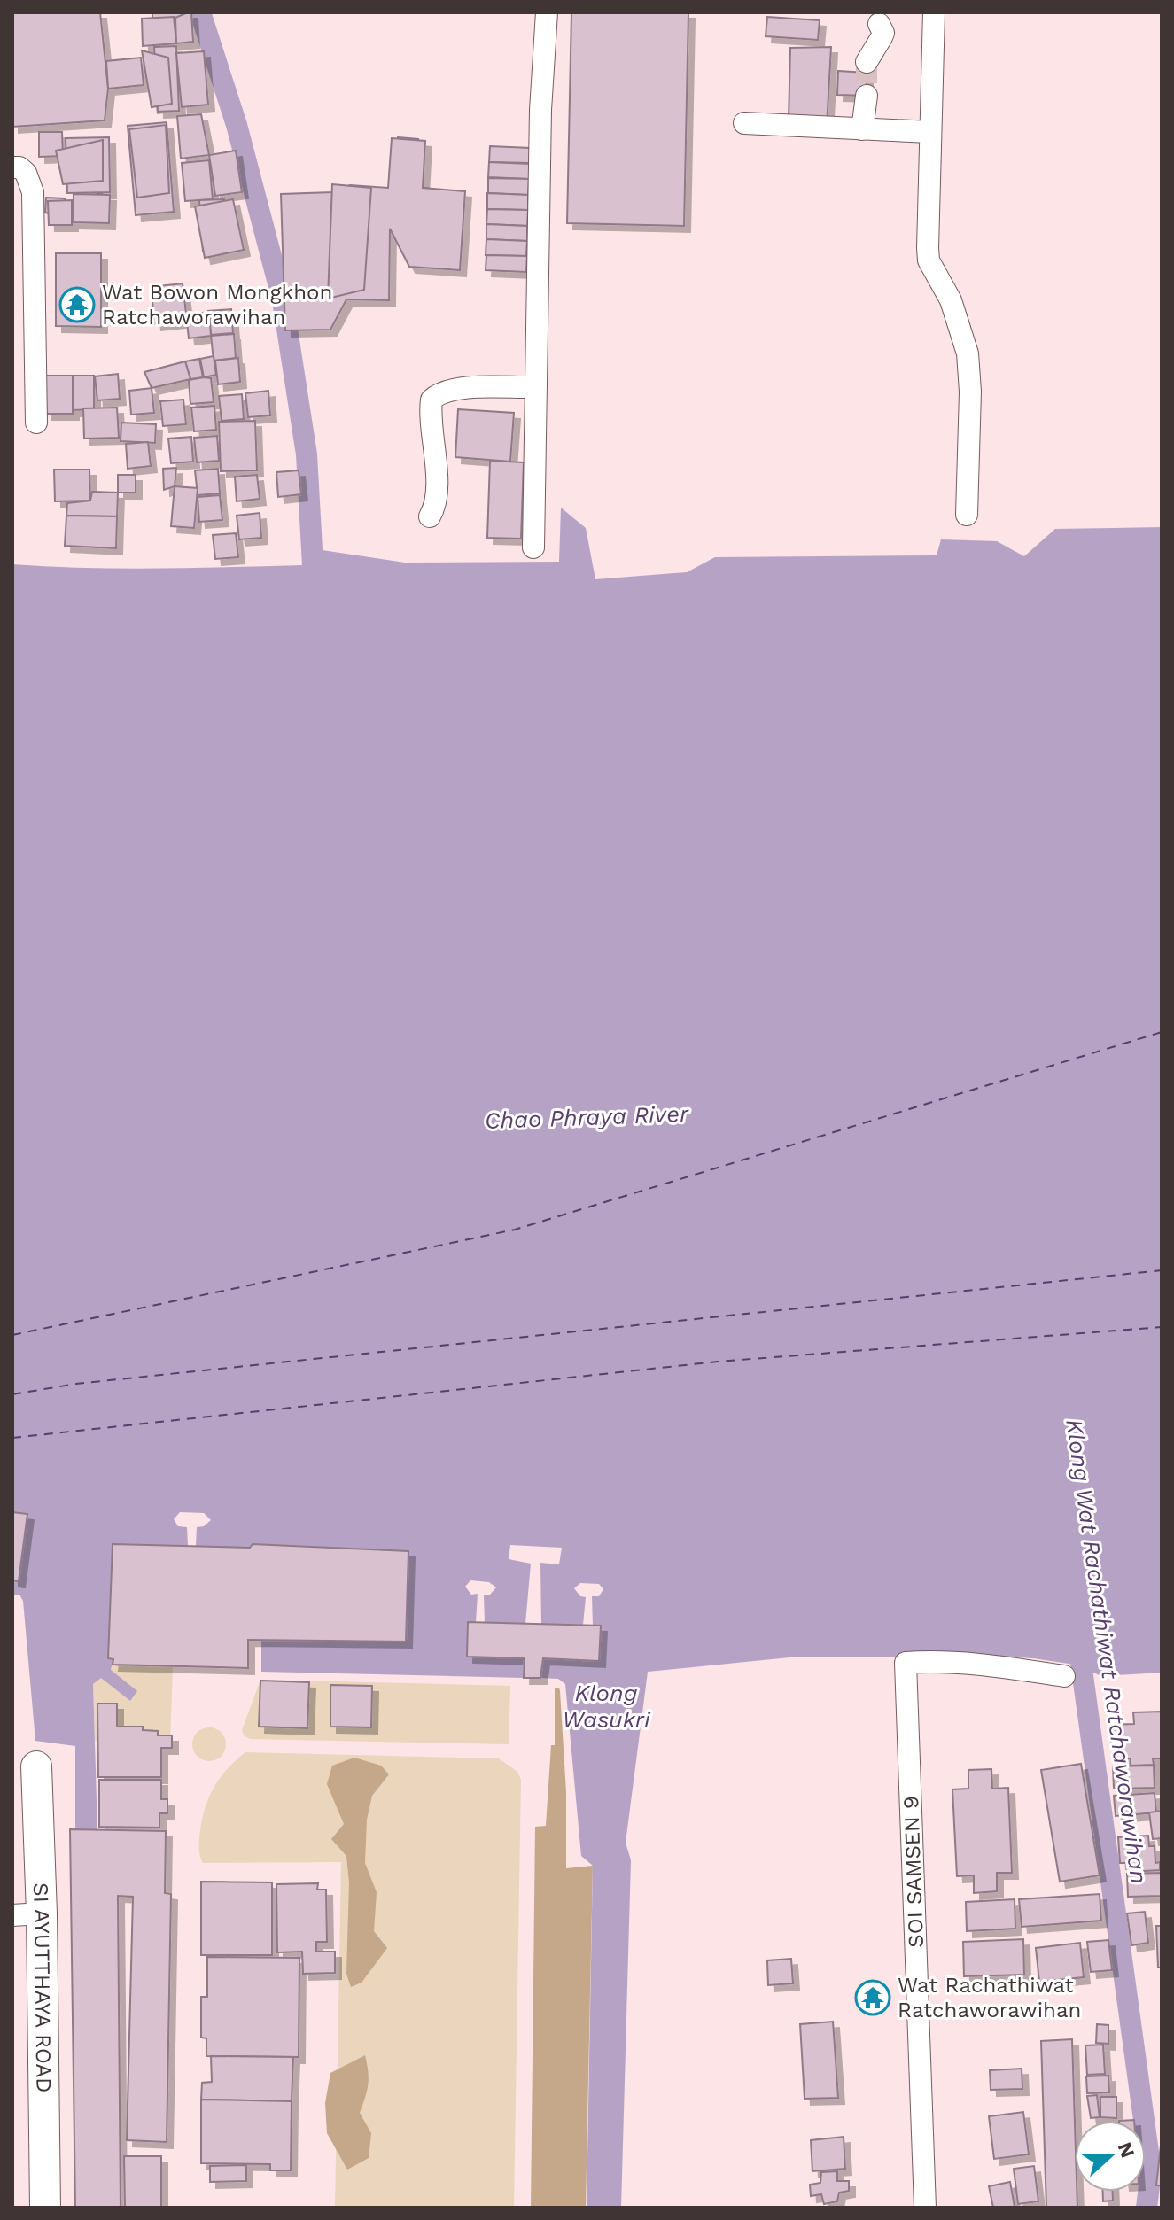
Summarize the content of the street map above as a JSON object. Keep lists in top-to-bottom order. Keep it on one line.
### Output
{"streets":{"street":["SOI SAMSEN 9","SI AYUTTHAYA ROAD"]},"water":["Chao Phraya River","Klong Wat Rachathiwat Ratchaworawihan","Klong Wasukri"],"places":{"temple":["Wat Bowon Mongkhon Ratchaworawihan","Wat Rachathiwat Ratchaworawihan"]},"north":"right"}
